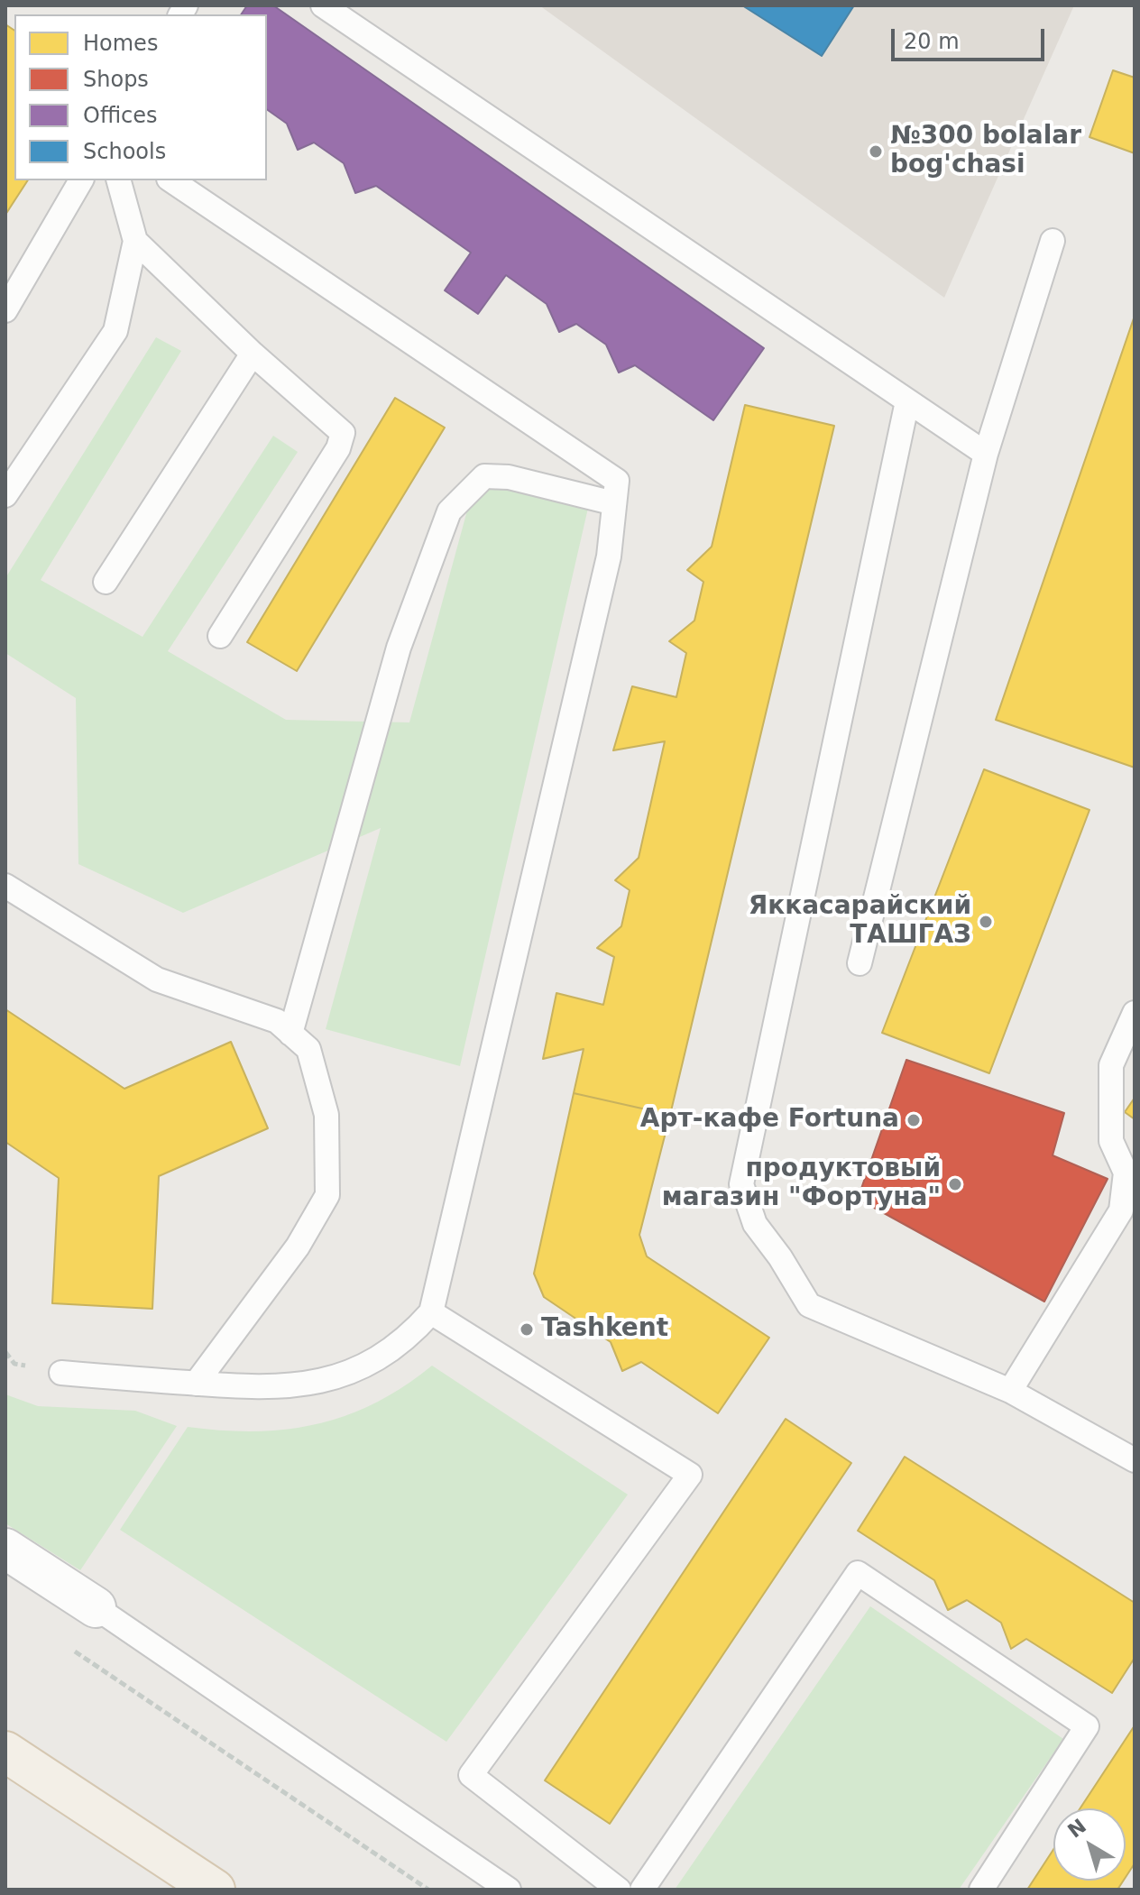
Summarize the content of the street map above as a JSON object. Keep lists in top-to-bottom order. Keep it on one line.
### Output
{"places":["№300 bolalar bog'chasi","Яккасарайский ТАШГАЗ","Арт-кафе Fortuna","продуктовый магазин \"Фортуна\"","Tashkent"],"legend":["Homes","Shops","Offices","Schools"],"scale_bar":"20 m","north":"top left"}
